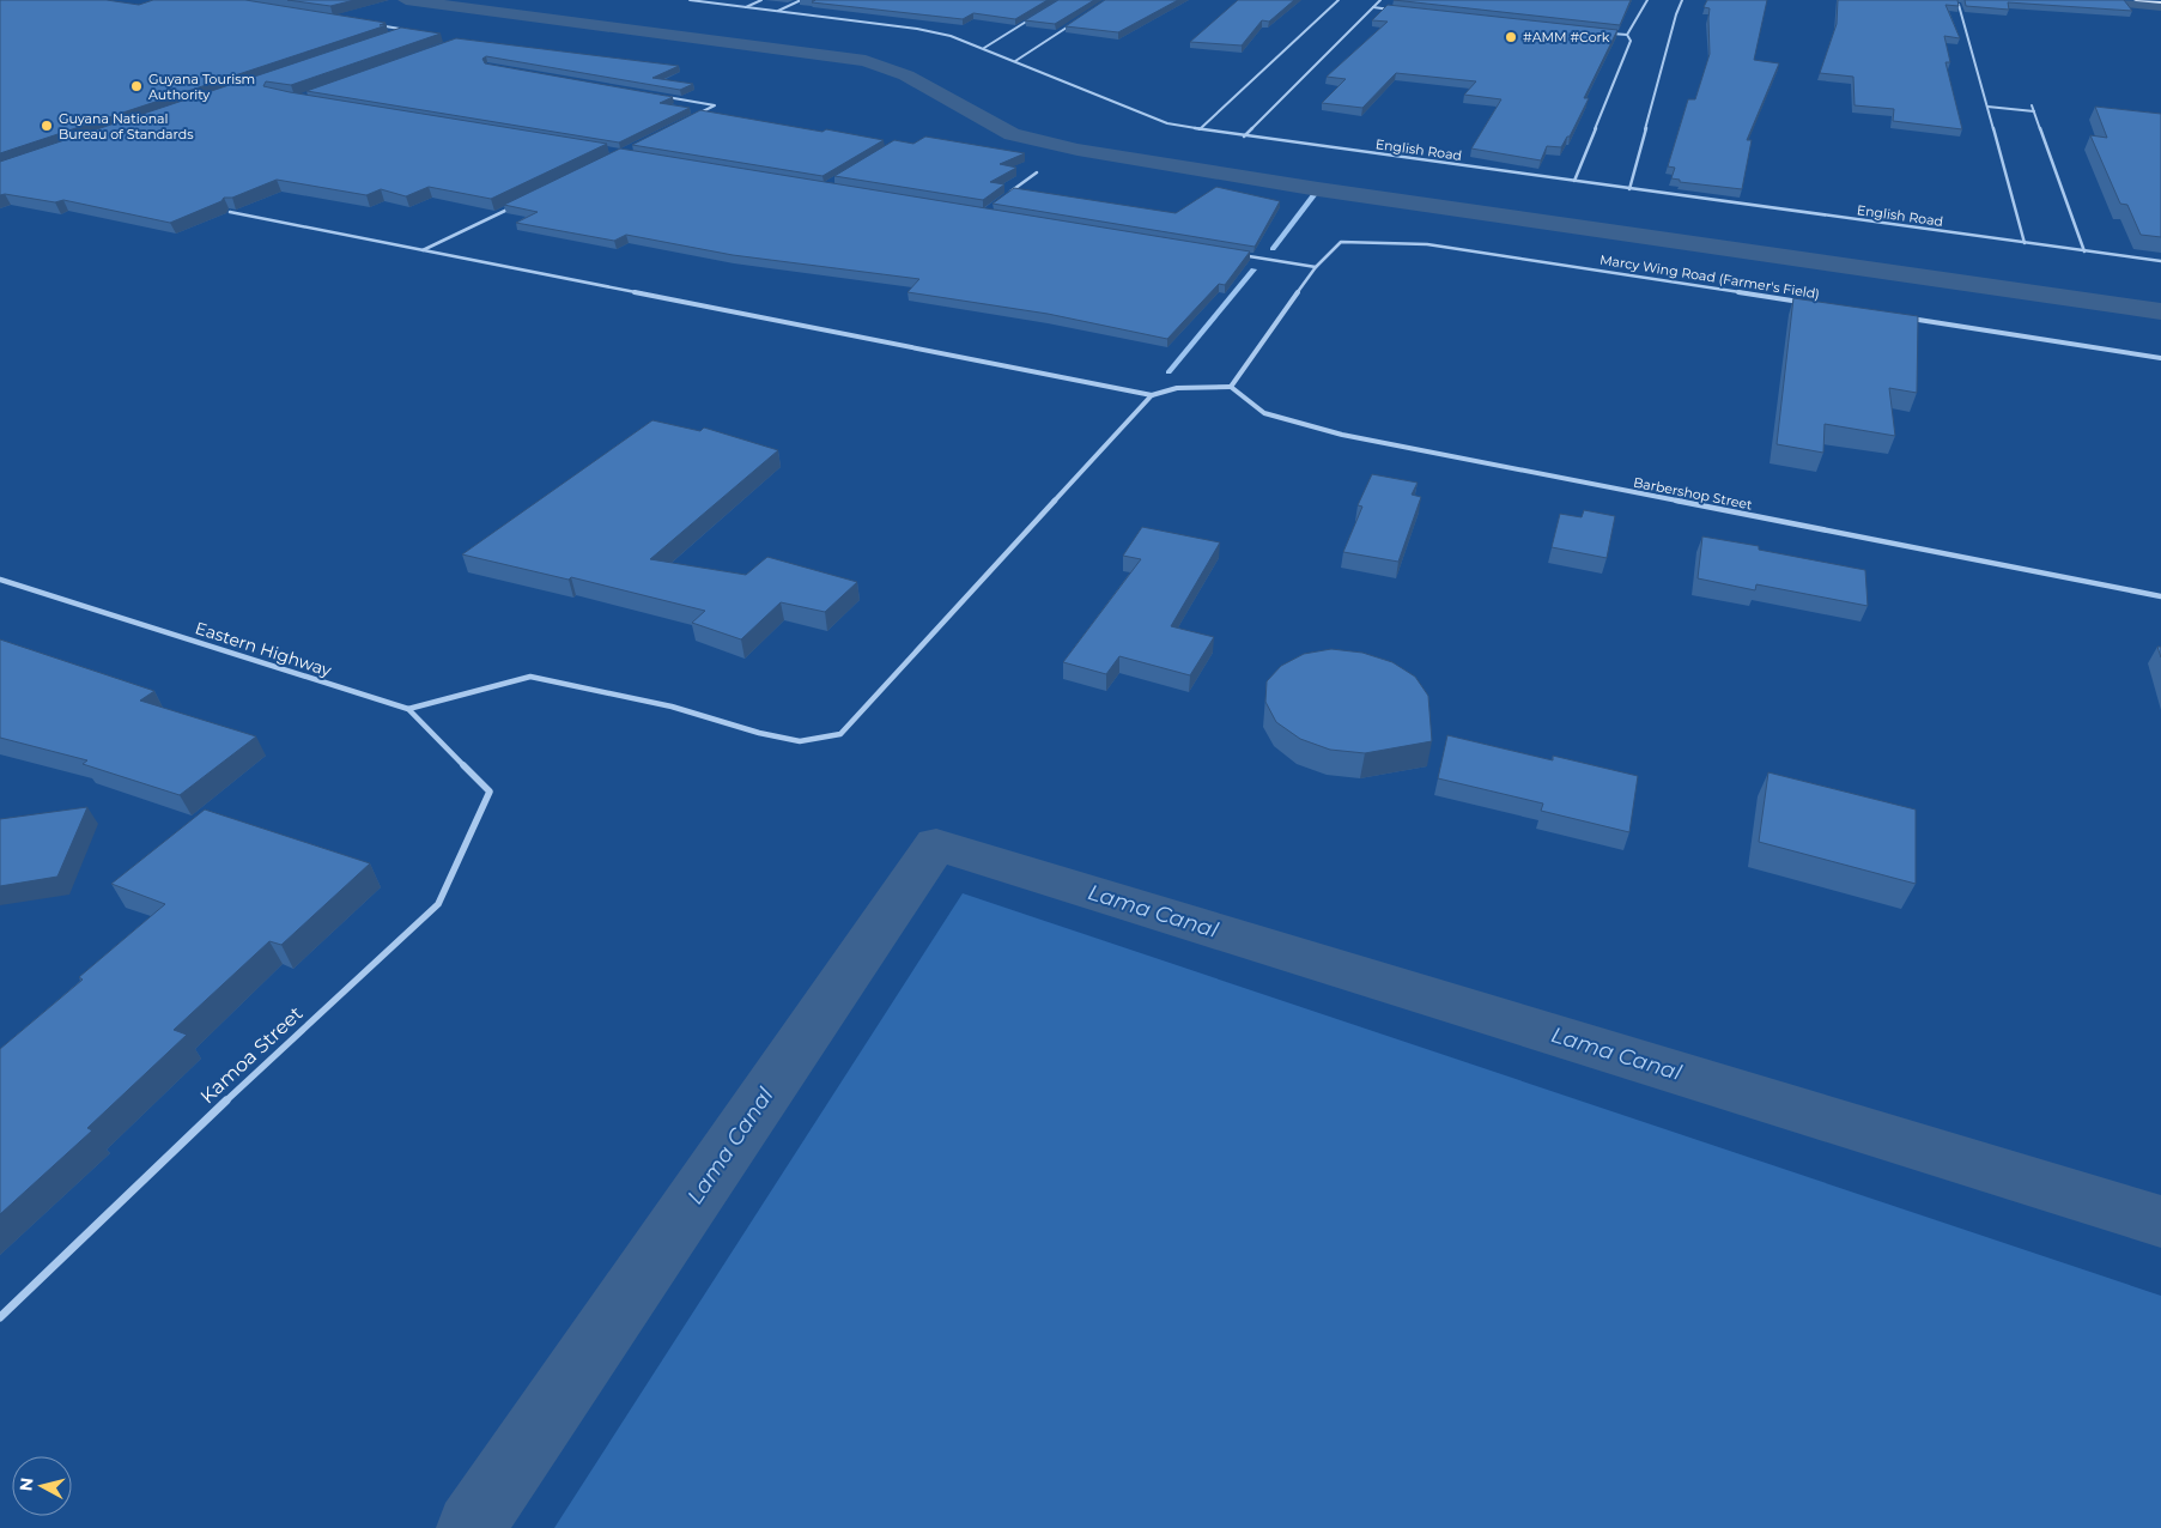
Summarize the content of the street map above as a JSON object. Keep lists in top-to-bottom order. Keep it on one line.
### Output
{"streets":{"street":["English Road","Marcy Wing Road (Farmer's Field)","Barbershop Street","Eastern Highway","Kamoa Street"]},"crossings":[["Eastern Highway","Kamoa Street"]],"water":["Lama Canal"],"places":["#AMM #Cork","Guyana Tourism Authority","Guyana National Bureau of Standards"],"north":"left"}
